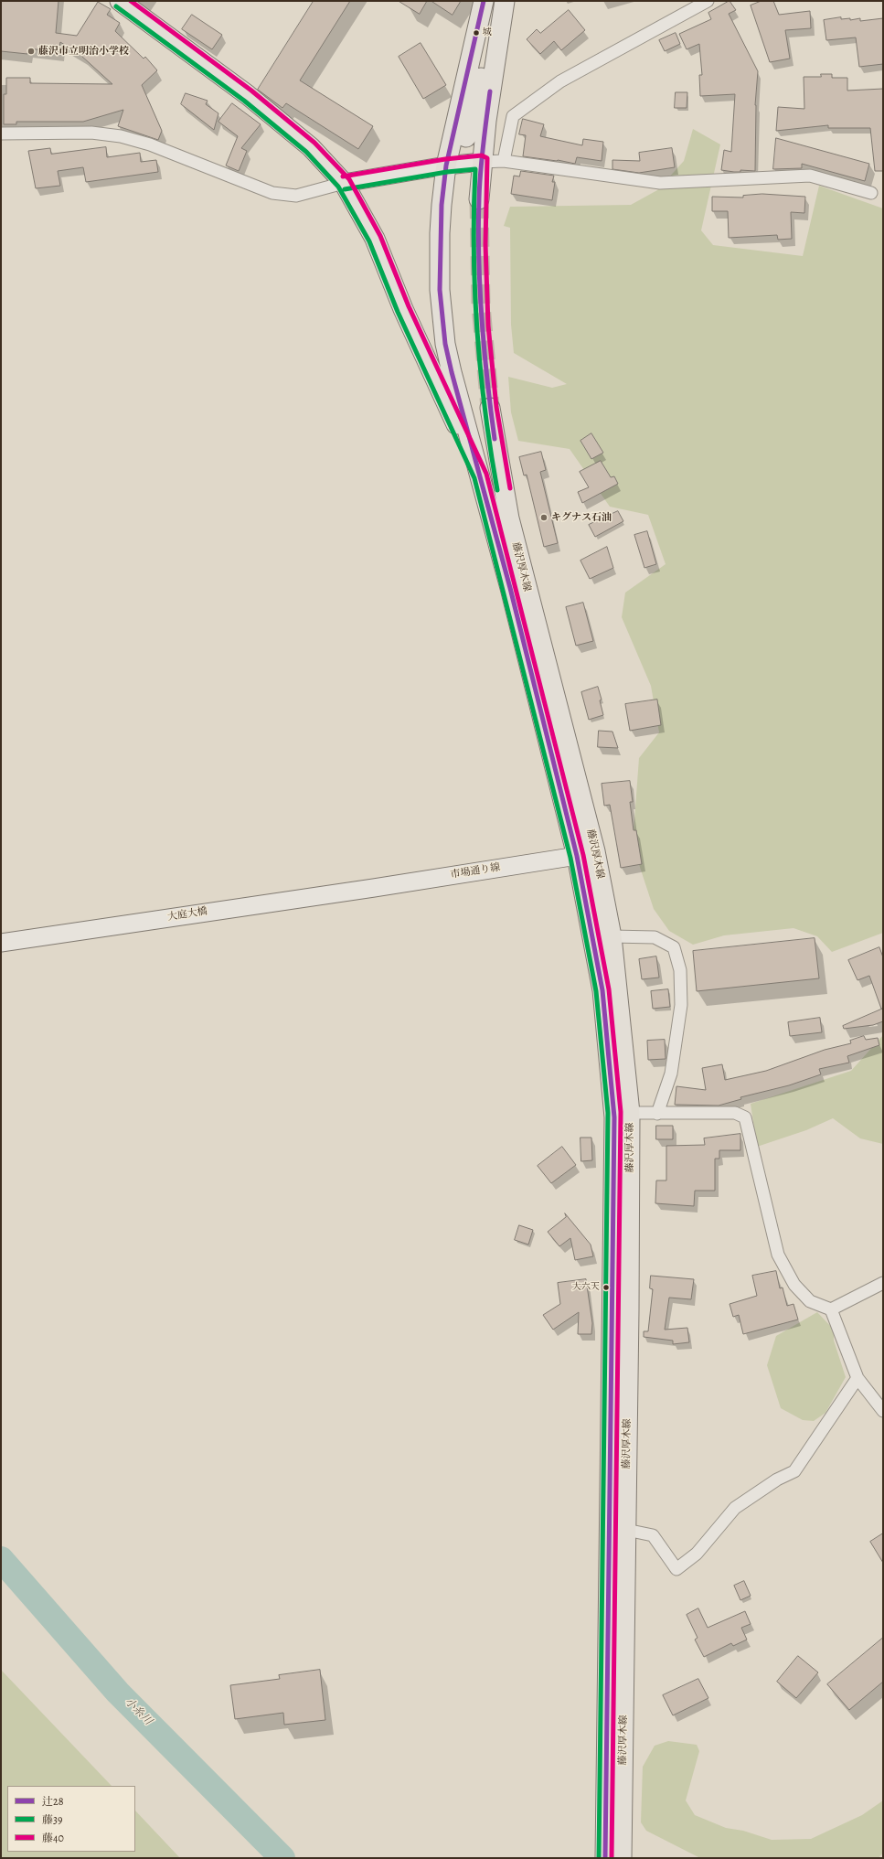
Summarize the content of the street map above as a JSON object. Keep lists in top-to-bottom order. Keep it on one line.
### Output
{"streets":{"main road":["藤沢厚木線"],"street":["市場通り線","大庭大橋"]},"crossings":[["藤沢厚木線","市場通り線"],["市場通り線","大庭大橋"]],"water":["小糸川"],"places":["城","藤沢市立明治小学校","キグナス石油","大六天"],"lines":["transit line 辻28","transit line 藤40","transit line 藤39"],"legend":["辻28","藤39","藤40"]}
